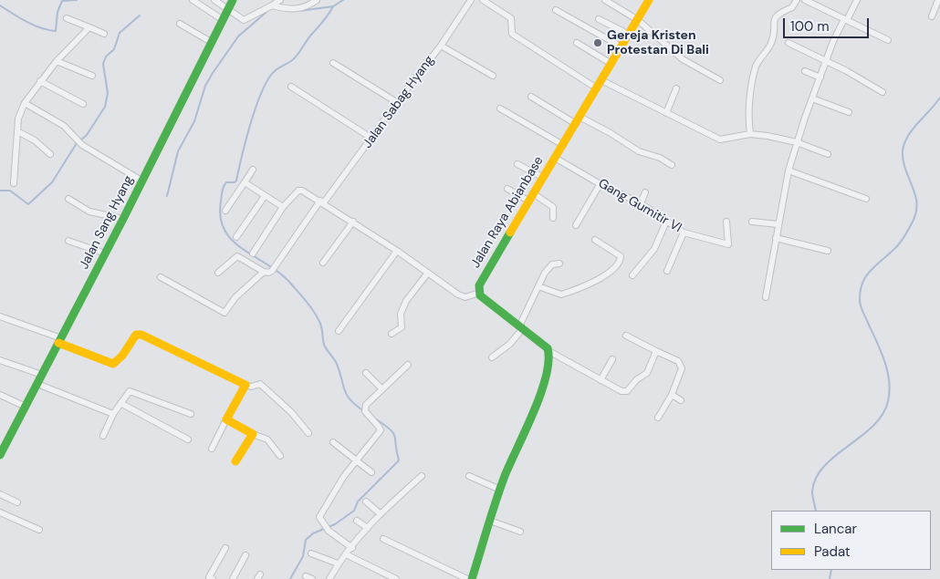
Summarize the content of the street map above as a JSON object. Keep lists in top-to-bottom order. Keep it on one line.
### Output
{"streets":{"street":["Jalan Sabag Hyang","Gang Gumitir VI","Jalan Raya Abianbase","Jalan Sang Hyang"]},"crossings":[["Gang Gumitir VI","Jalan Raya Abianbase"]],"places":["Gereja Kristen Protestan Di Bali"],"legend":["Lancar","Padat"],"scale_bar":"100 m"}
